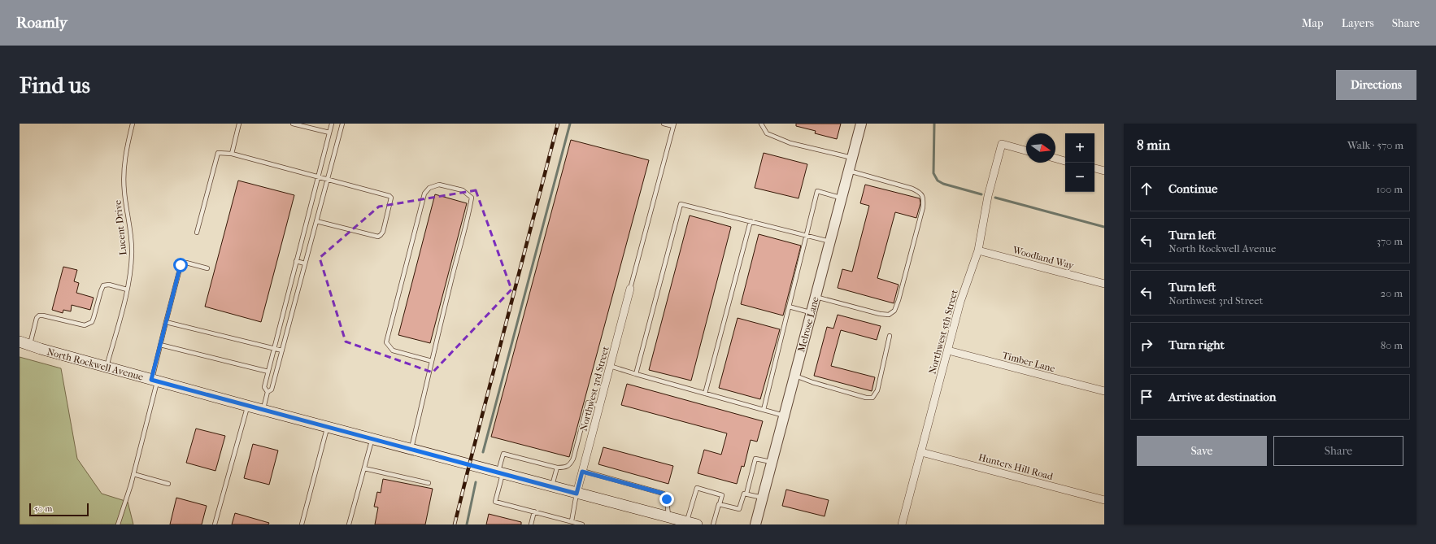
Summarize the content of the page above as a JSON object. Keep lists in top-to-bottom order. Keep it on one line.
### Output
{"streets":{"main road":["North Rockwell Avenue"],"street":["Woodland Way","Melrose Lane","Northwest 5th Street","Timber Lane","Northwest 3rd Street","Hunters Hill Road"],"lane":["Lucent Drive"]},"crossings":[["Lucent Drive","North Rockwell Avenue"],["Woodland Way","Northwest 5th Street"],["Northwest 5th Street","Timber Lane"],["Northwest 5th Street","Hunters Hill Road"],["North Rockwell Avenue","Northwest 3rd Street"]],"scale_bar":"50 m","north":"right","page":{"header":"Roamly","nav":["Map","Layers","Share"],"buttons":["Directions",["Save","Share"]],"title":"Find us","heading":["8 min","Walk · 570 m"],"map_buttons":["+","−"],"list":[["Continue","100 m"],["Turn left","North Rockwell Avenue","370 m"],["Turn left","Northwest 3rd Street","20 m"],["Turn right","80 m"],"Arrive at destination"],"scale":"50 m"}}
